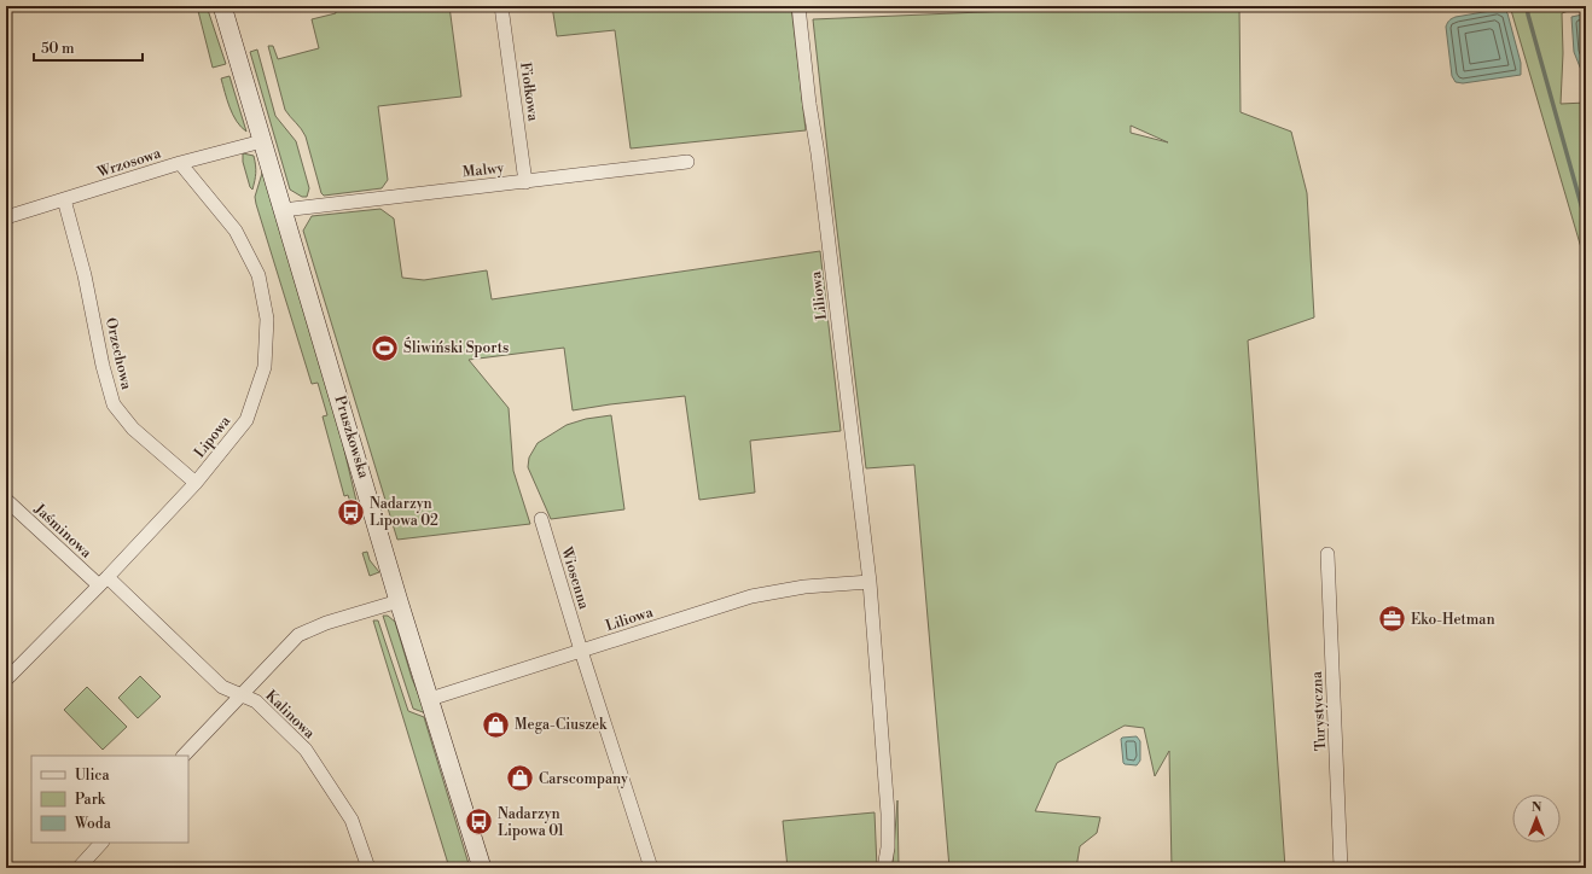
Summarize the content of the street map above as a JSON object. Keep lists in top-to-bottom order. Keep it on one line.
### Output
{"streets":{"street":["Fiołkowa","Wrzosowa","Malwy","Liliowa","Orzechowa","Lipowa","Pruszkowska","Jaśminowa","Wiosenna","Turystyczna","Kalinowa"]},"crossings":[["Fiołkowa","Malwy"],["Wrzosowa","Orzechowa"],["Wrzosowa","Lipowa"],["Wrzosowa","Pruszkowska"],["Malwy","Pruszkowska"],["Liliowa","Pruszkowska"],["Liliowa","Wiosenna"],["Orzechowa","Lipowa"],["Lipowa","Jaśminowa"],["Lipowa","Kalinowa"],["Jaśminowa","Kalinowa"]],"places":{"sports":["Śliwiński Sports"],"bus stop":["Nadarzyn Lipowa 02","Nadarzyn Lipowa 01"],"office":["Eko-Hetman"],"shop":["Mega-Ciuszek","Carscompany"]},"legend":["Ulica","Park","Woda"],"scale_bar":"50 m","north":"top"}
